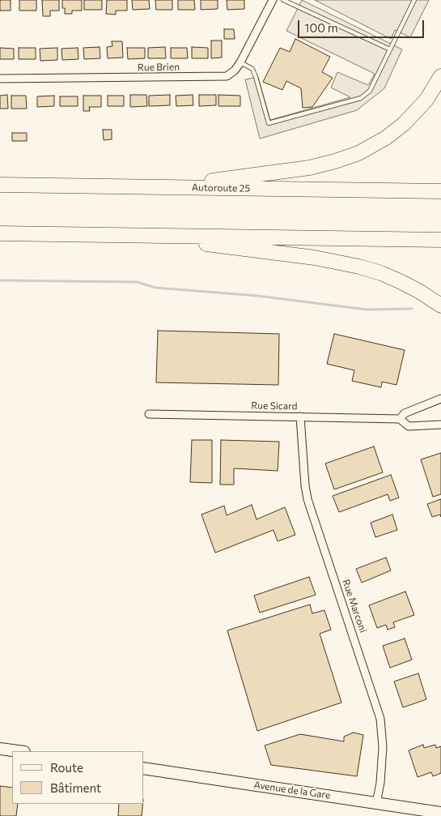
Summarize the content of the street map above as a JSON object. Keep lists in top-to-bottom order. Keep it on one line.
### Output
{"streets":{"highway":["Autoroute 25"],"street":["Rue Brien","Rue Sicard","Rue Marconi","Avenue de la Gare"]},"crossings":[["Rue Sicard","Rue Marconi"],["Rue Marconi","Avenue de la Gare"]],"legend":["Route","Bâtiment"],"scale_bar":"100 m"}
